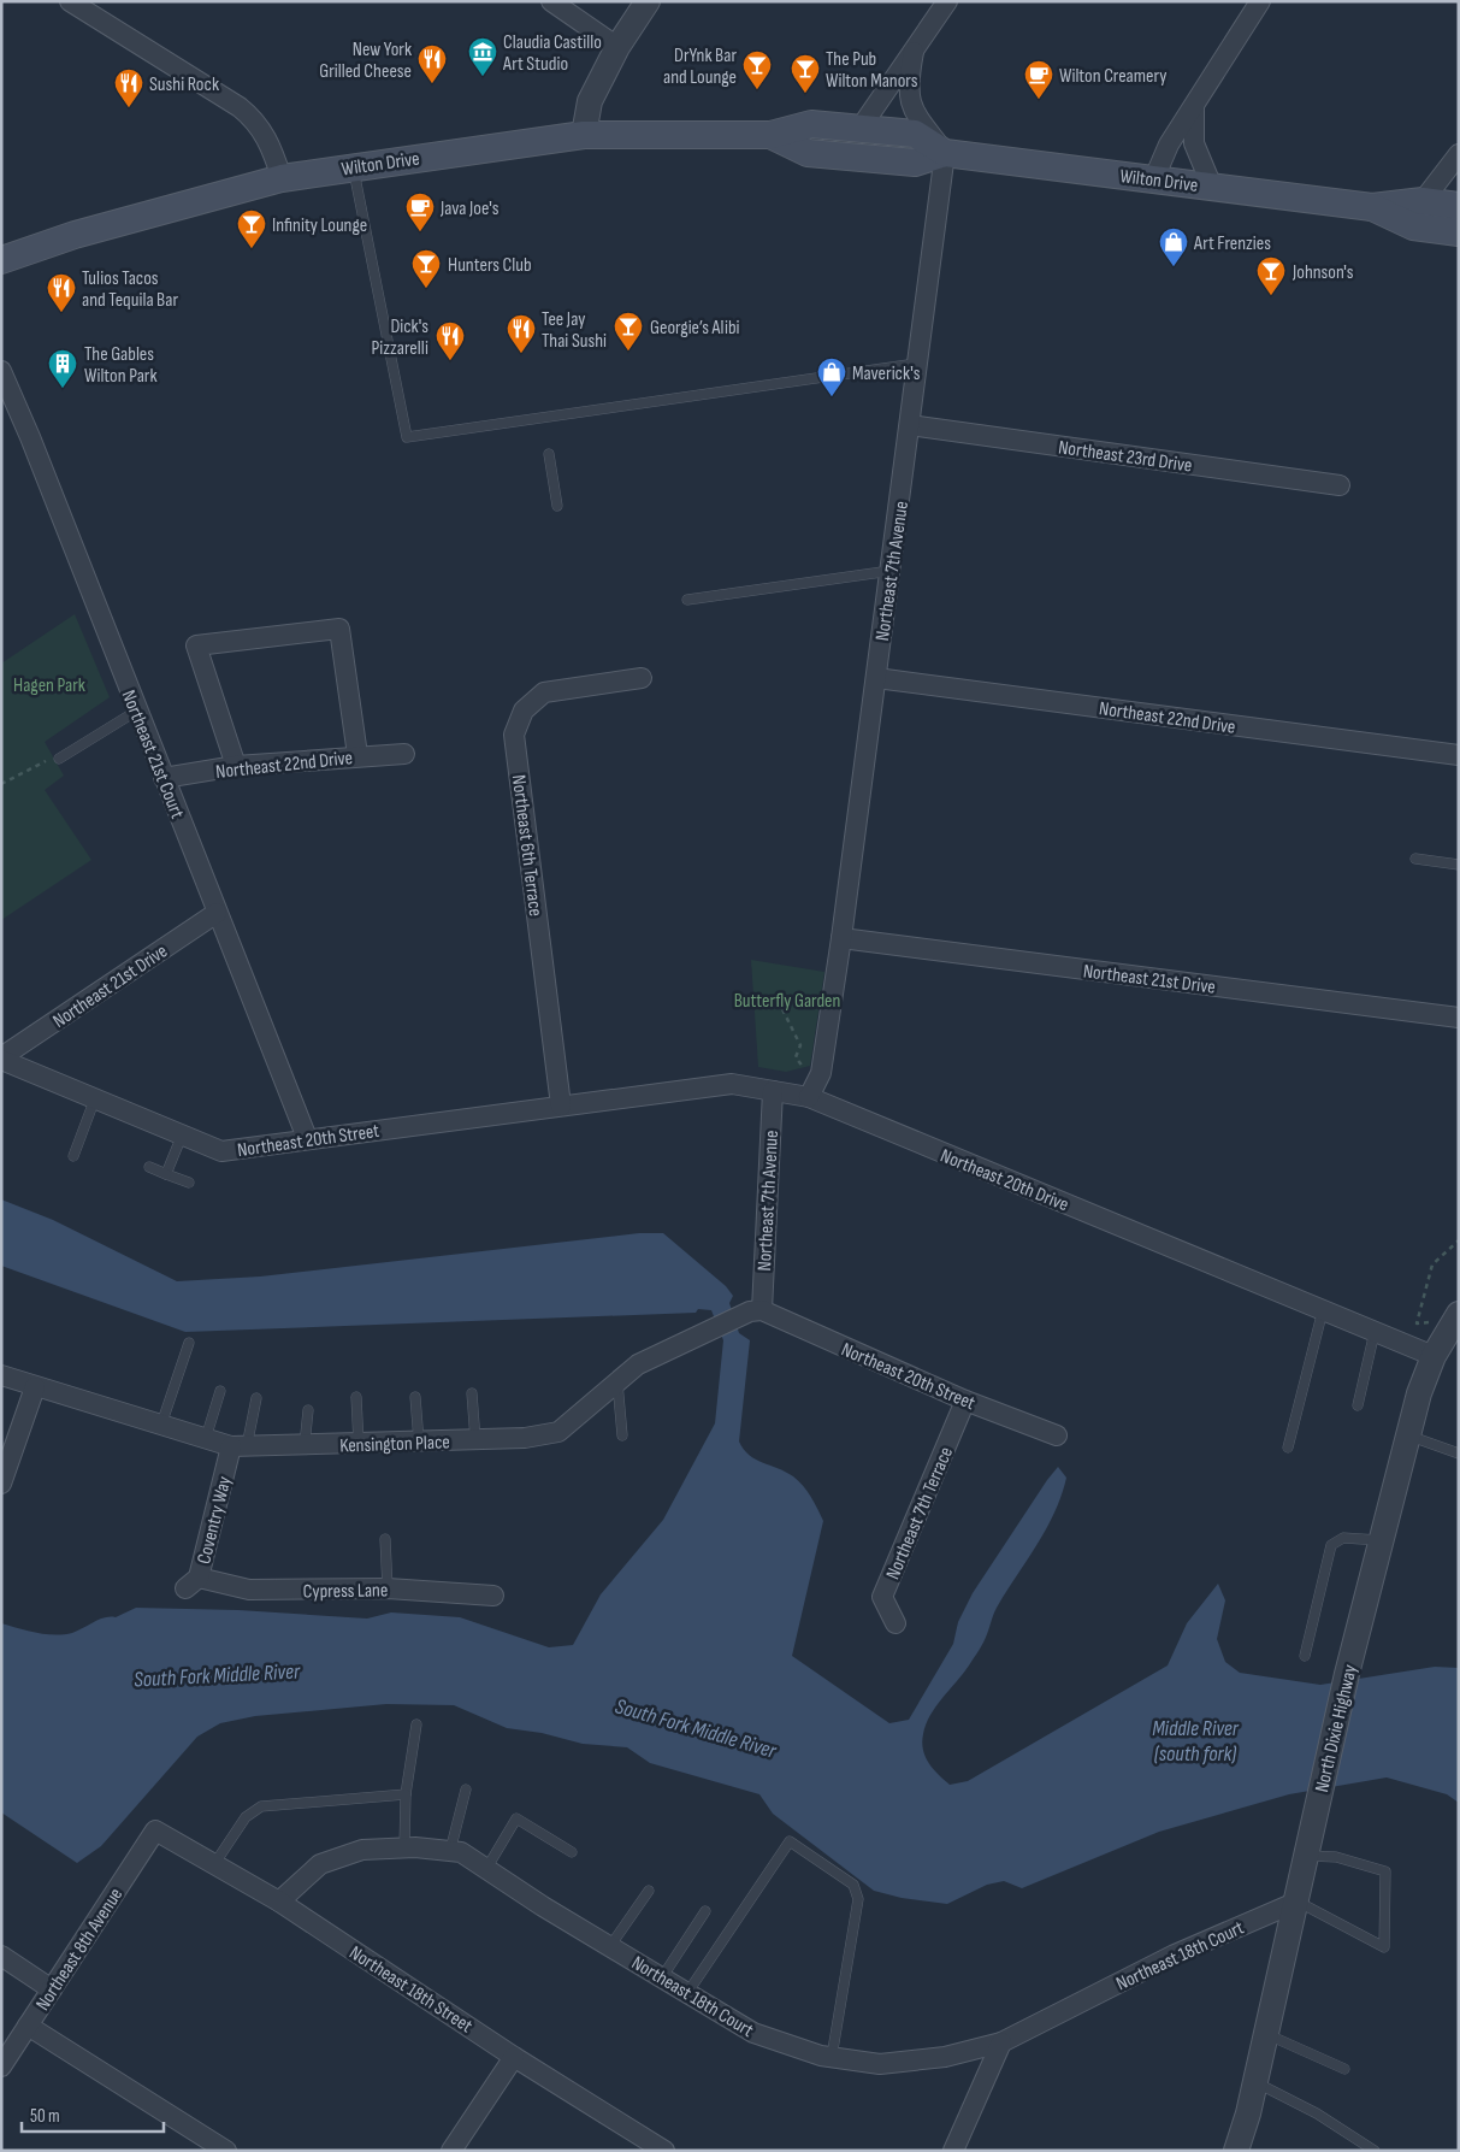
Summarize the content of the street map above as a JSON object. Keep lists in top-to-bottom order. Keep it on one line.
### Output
{"streets":{"main road":["Wilton Drive"],"street":["Northeast 23rd Drive","Northeast 7th Avenue","Northeast 22nd Drive","Northeast 21st Court","Northeast 6th Terrace","Northeast 21st Drive","Northeast 20th Street","Northeast 20th Drive","Kensington Place","Northeast 7th Terrace","Coventry Way","Cypress Lane","North Dixie Highway","Northeast 8th Avenue","Northeast 18th Court","Northeast 18th Street"]},"crossings":[["Wilton Drive","Northeast 7th Avenue"],["Northeast 23rd Drive","Northeast 7th Avenue"],["Northeast 7th Avenue","Northeast 22nd Drive"],["Northeast 7th Avenue","Northeast 21st Drive"],["Northeast 7th Avenue","Northeast 20th Street"],["Northeast 7th Avenue","Northeast 20th Drive"],["Northeast 7th Avenue","Kensington Place"],["Northeast 22nd Drive","Northeast 21st Court"],["Northeast 21st Court","Northeast 21st Drive"],["Northeast 21st Court","Northeast 20th Street"],["Northeast 6th Terrace","Northeast 20th Street"],["Northeast 6th Terrace","Northeast 20th Drive"],["Northeast 21st Drive","Northeast 20th Street"],["Northeast 20th Street","Northeast 20th Drive"],["Northeast 20th Street","Kensington Place"],["Northeast 20th Street","Northeast 7th Terrace"],["Northeast 20th Drive","North Dixie Highway"],["Kensington Place","Coventry Way"],["Coventry Way","Cypress Lane"],["North Dixie Highway","Northeast 18th Court"],["Northeast 8th Avenue","Northeast 18th Street"],["Northeast 18th Court","Northeast 18th Street"]],"water":["South Fork Middle River","Middle River (south fork)"],"parks":["Hagen Park","Butterfly Garden"],"places":{"museum":["Claudia Castillo Art Studio"],"restaurant":["New York Grilled Cheese","Sushi Rock","Tulios Tacos and Tequila Bar","Tee Jay Thai Sushi","Dick's Pizzarelli"],"bar":["DrYnk Bar and Lounge","The Pub Wilton Manors","Infinity Lounge","Hunters Club","Johnson's","Georgie’s Alibi"],"cafe":["Wilton Creamery","Java Joe's"],"shop":["Art Frenzies","Maverick's"],"building":["The Gables Wilton Park"]},"scale_bar":"50 m"}
